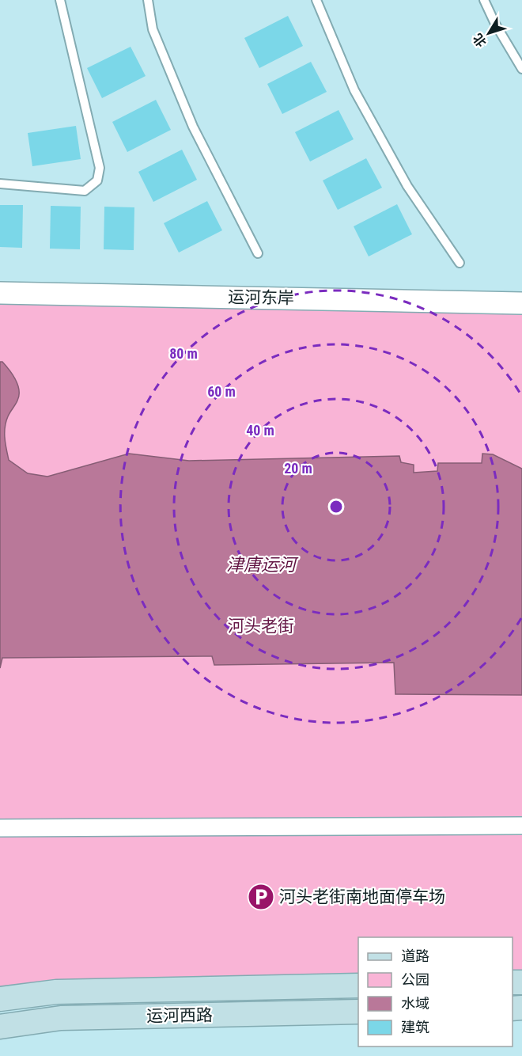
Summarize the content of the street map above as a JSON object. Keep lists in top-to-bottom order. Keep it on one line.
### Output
{"streets":{"main road":["运河西路"],"street":["运河东岸"]},"water":["津唐运河"],"parks":["河头老街"],"places":{"parking":["河头老街南地面停车场"]},"legend":["道路","公园","水域","建筑"],"north":"bottom left","rings":["80 m","60 m","40 m","20 m"]}
